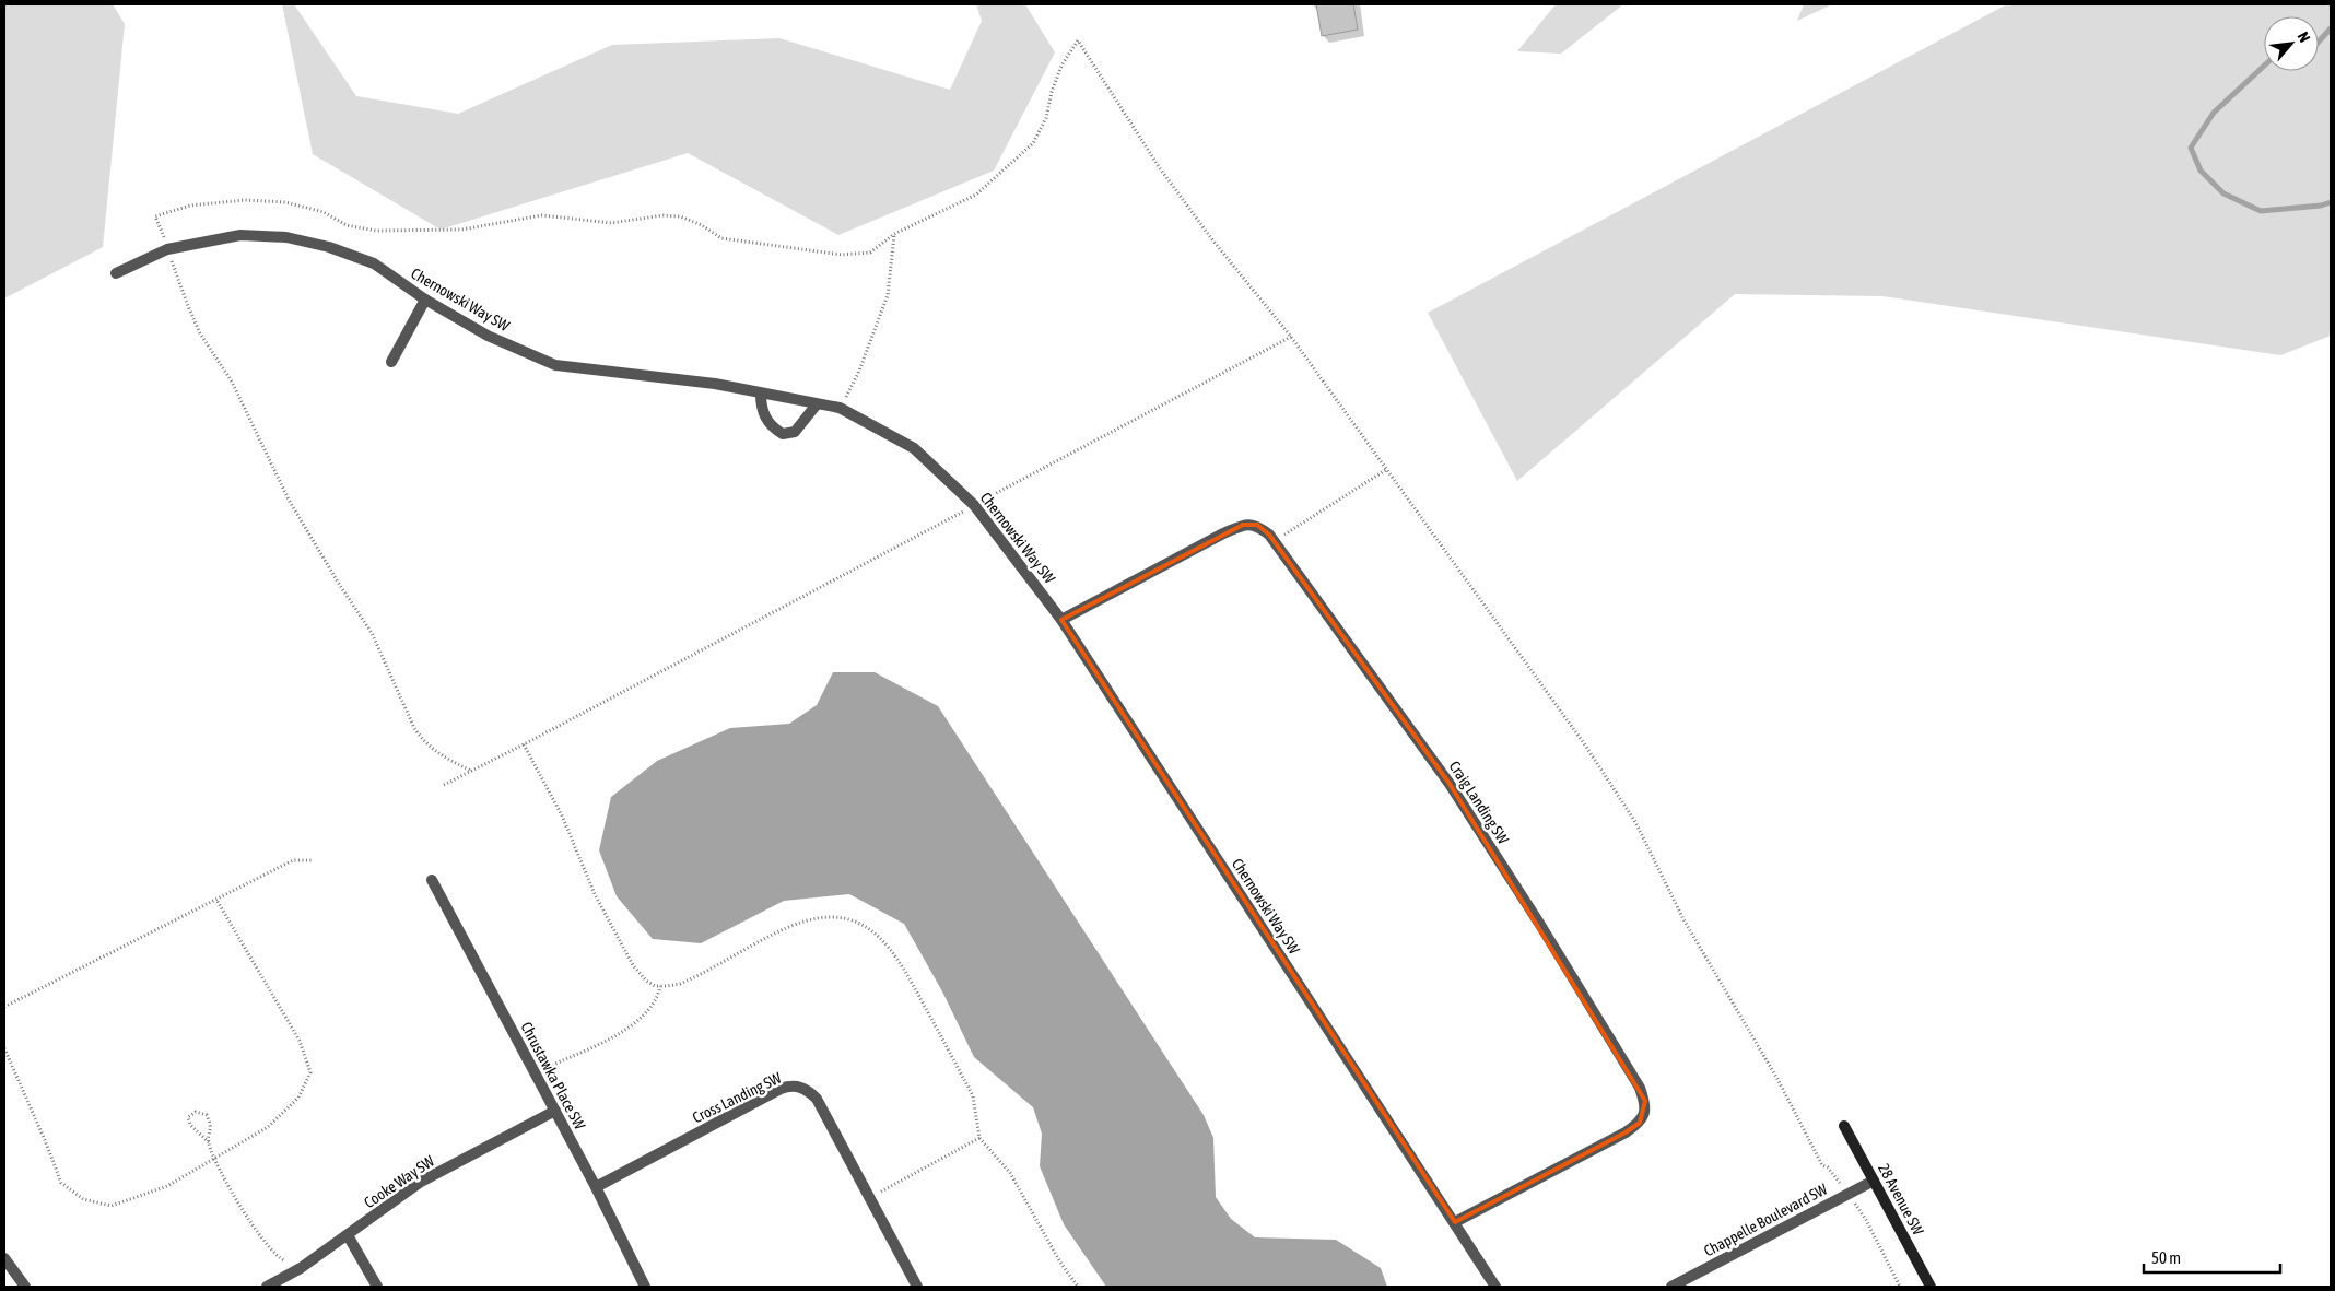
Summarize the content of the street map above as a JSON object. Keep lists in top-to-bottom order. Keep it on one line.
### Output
{"streets":{"main road":["28 Avenue SW"],"street":["Chernowski Way SW","Craig Landing SW","Chrustawka Place SW","Cross Landing SW","Cooke Way SW","Chappelle Boulevard SW"]},"crossings":[["Chernowski Way SW","Craig Landing SW"],["Chrustawka Place SW","Cross Landing SW"],["Chrustawka Place SW","Cooke Way SW"],["28 Avenue SW","Chappelle Boulevard SW"]],"scale_bar":"50 m","north":"top right"}
